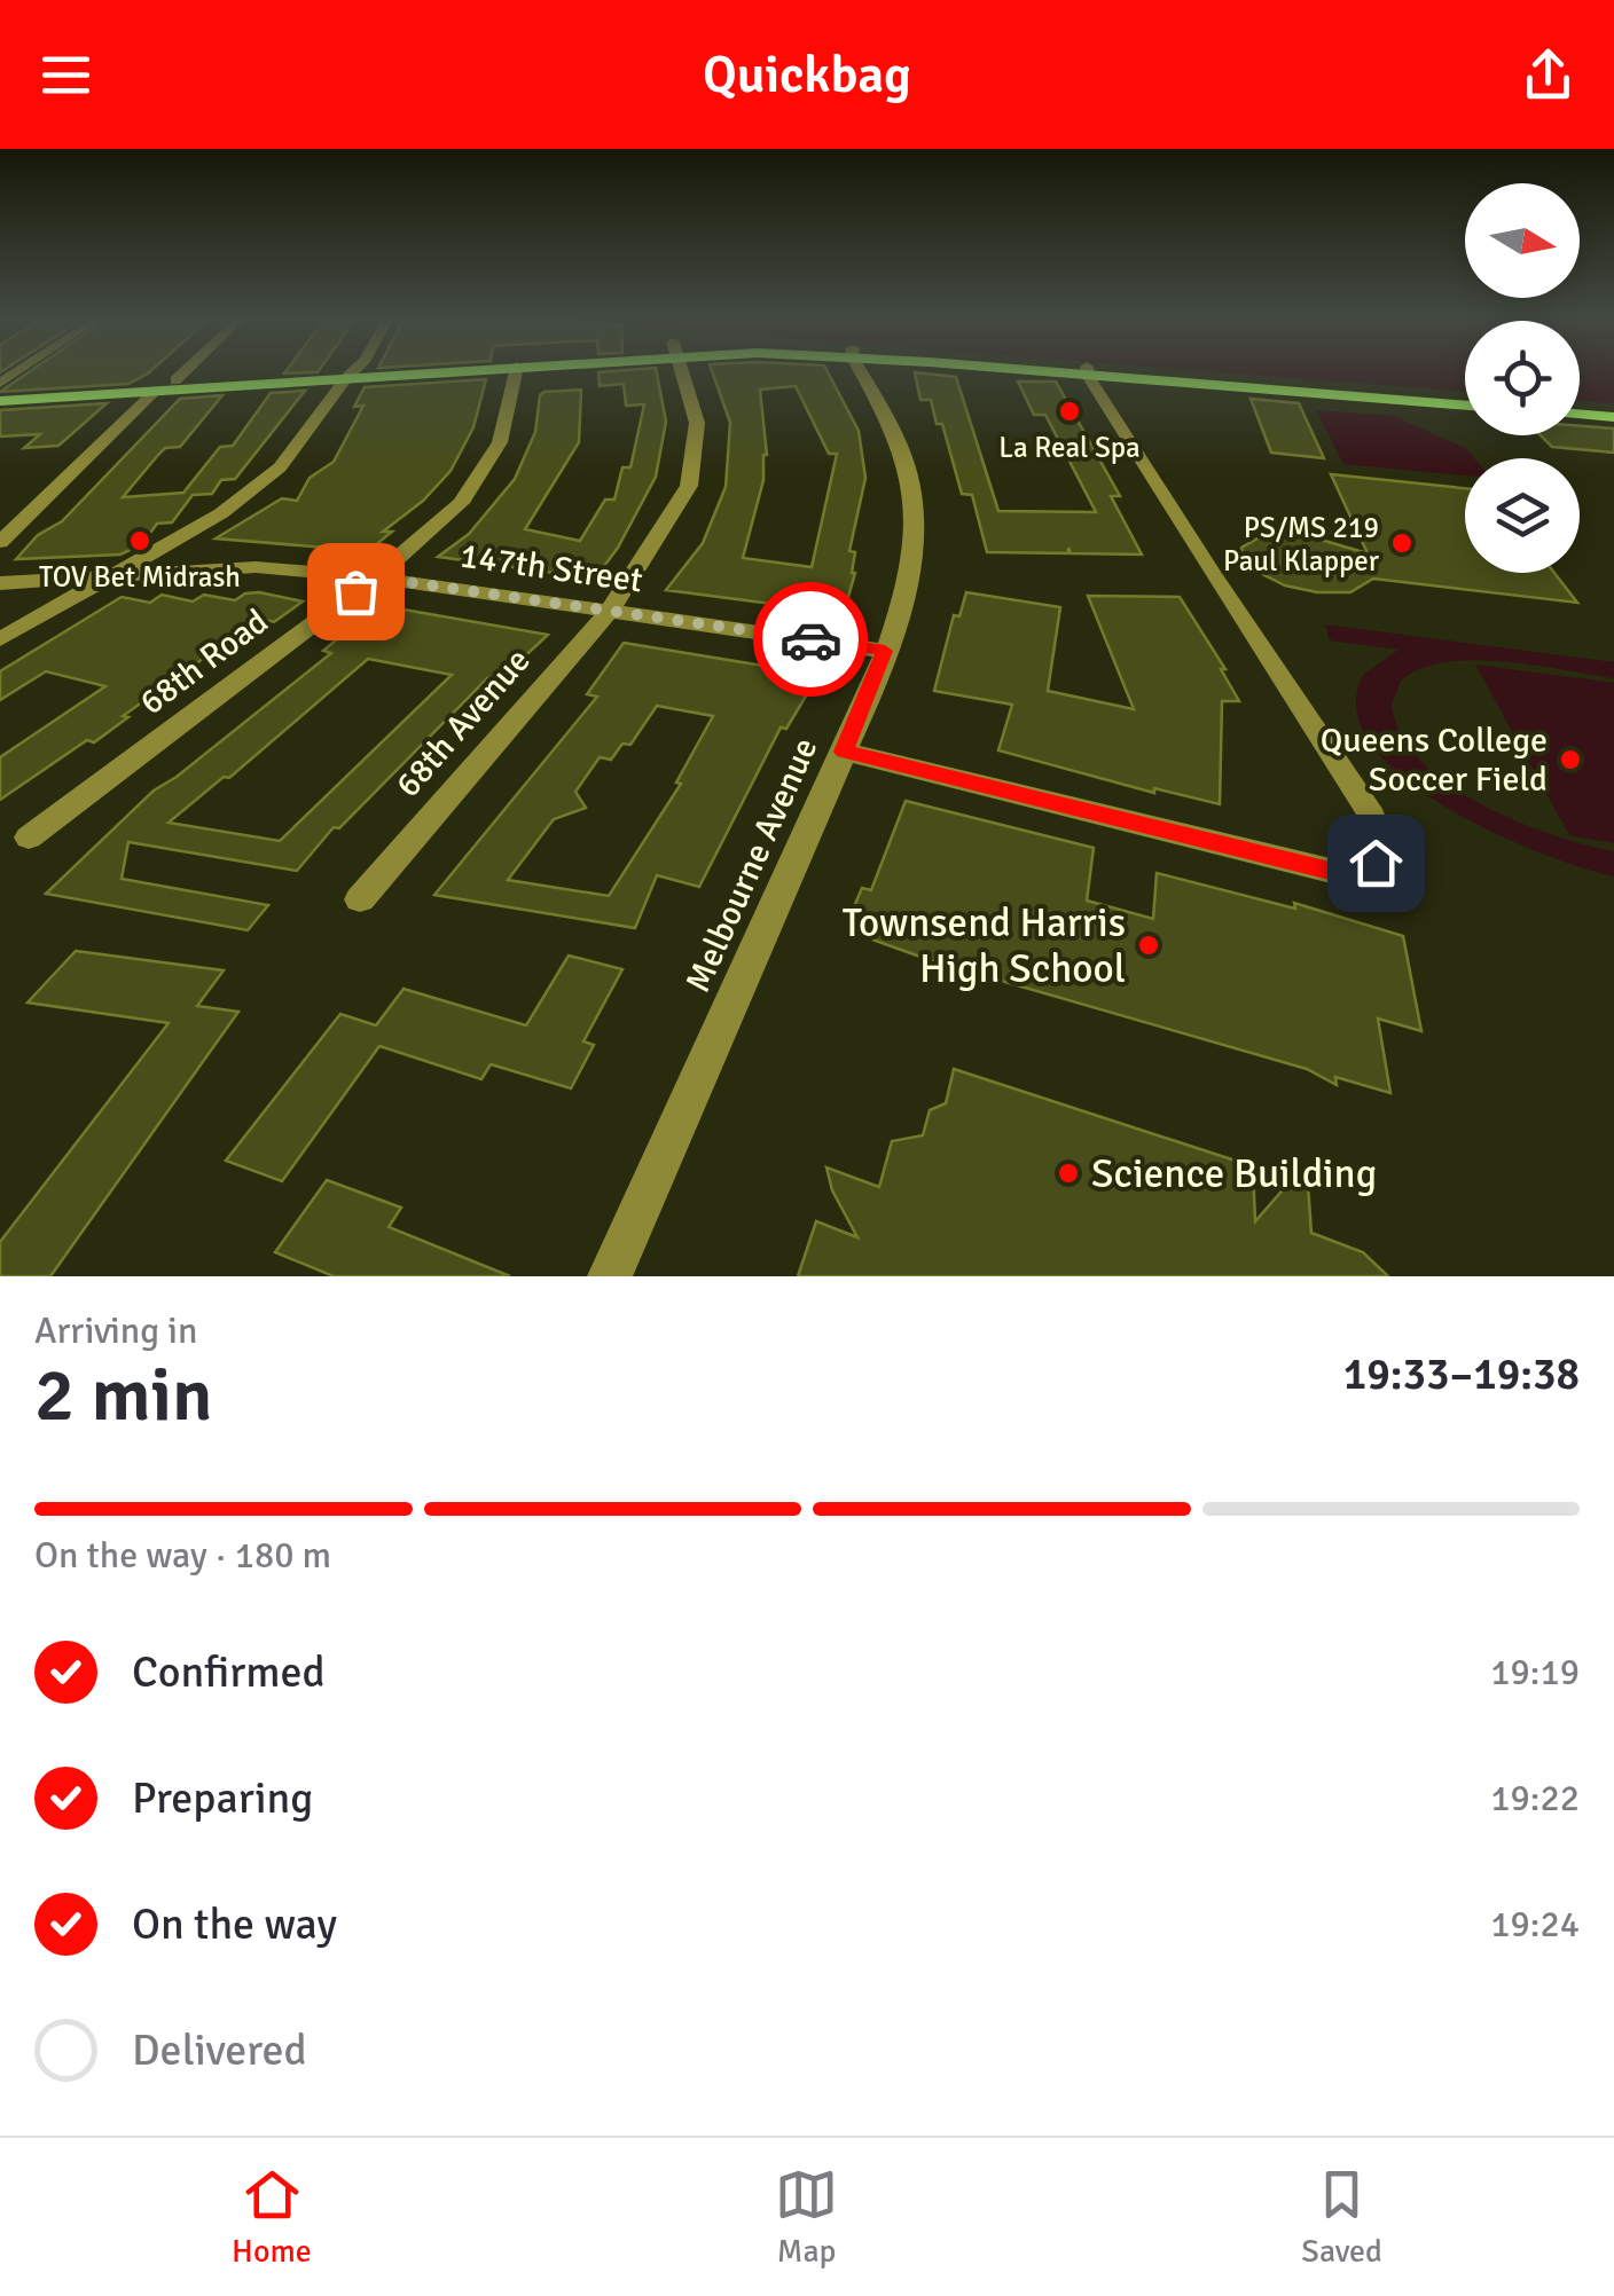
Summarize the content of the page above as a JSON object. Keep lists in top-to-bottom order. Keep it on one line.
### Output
{"streets":{"street":["147th Street","68th Road","68th Avenue","Melbourne Avenue"]},"crossings":[["147th Street","68th Road"],["147th Street","68th Avenue"],["147th Street","Melbourne Avenue"]],"places":["La Real Spa","TOV Bet Midrash","PS/MS 219 Paul Klapper","Queens College Soccer Field","Townsend Harris High School","Science Building"],"north":"right","page":{"header":"Quickbag","heading":["2 min","Arriving in","19:33–19:38"],"bar":"On the way · 180 m","list":[["Confirmed","19:19"],["Preparing","19:22"],["On the way","19:24"],"Delivered"],"tabs":["Home","Map","Saved"]}}
